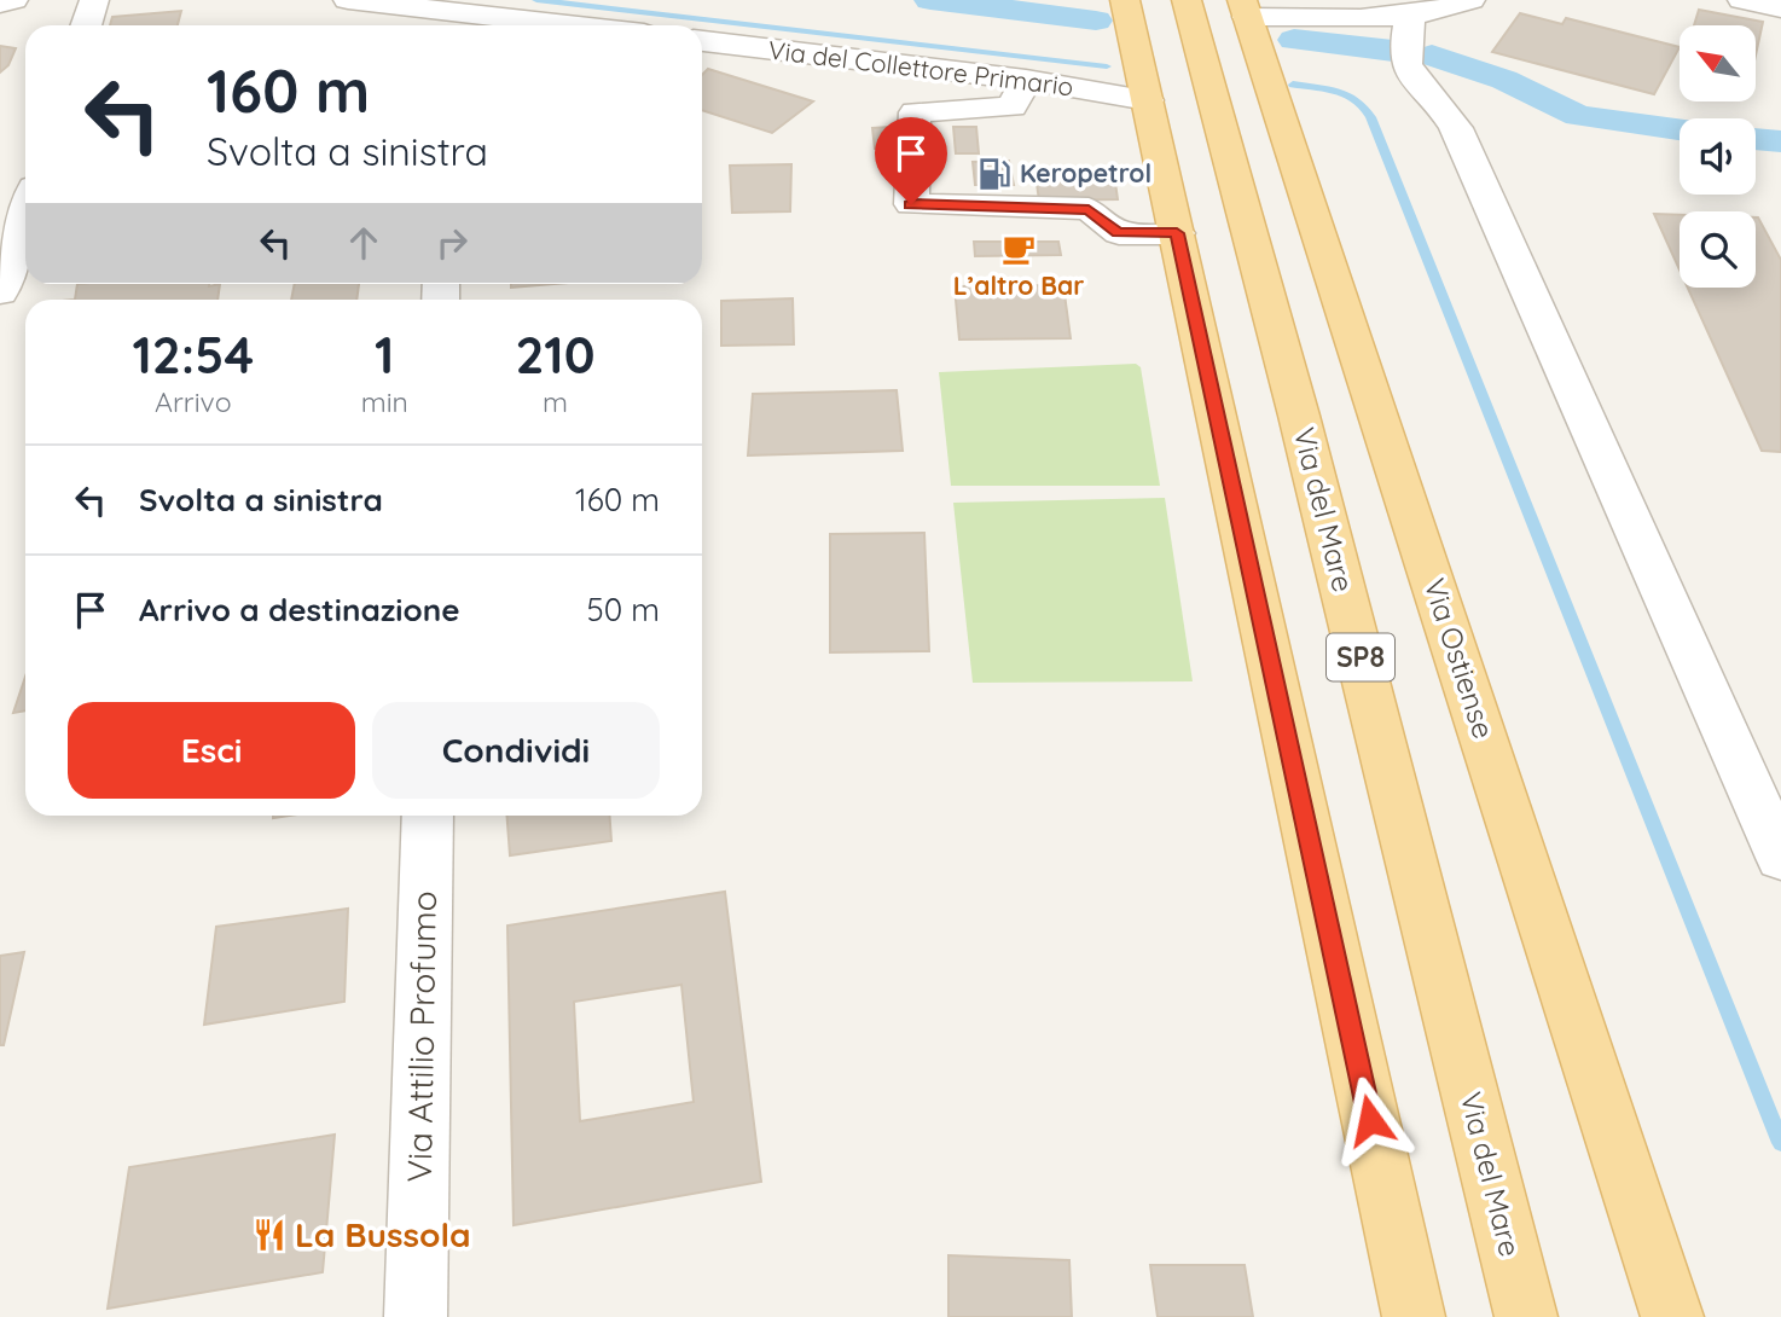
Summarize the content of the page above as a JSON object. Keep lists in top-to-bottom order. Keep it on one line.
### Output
{"streets":{"main road":["Via del Mare","SP8","Via Ostiense"],"street":["Via del Collettore Primario","Via Attilio Profumo"]},"places":{"fuel station":["Keropetrol"],"cafe":["L’altro Bar"],"restaurant":["La Bussola"]},"north":"top left","page":{"turn":["160 m","Svolta a sinistra"],"eta":["12:54","Arrivo","1","min","210","m"],"list":[{"name":"Svolta a sinistra","value":"160 m"},{"name":"Arrivo a destinazione","value":"50 m"}],"buttons":["Esci","Condividi"]}}
